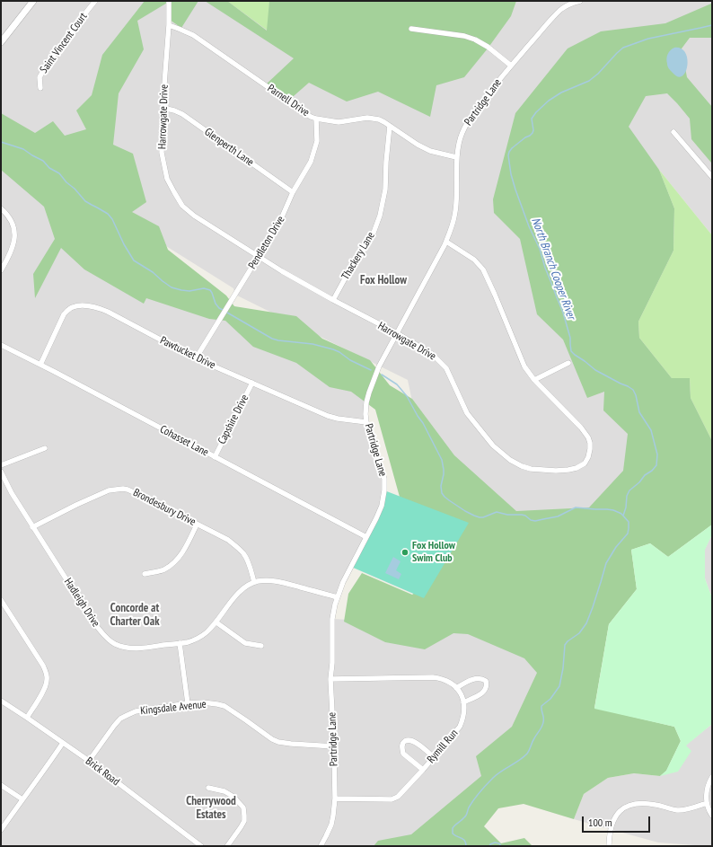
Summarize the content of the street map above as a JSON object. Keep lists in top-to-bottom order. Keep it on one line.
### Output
{"streets":{"street":["Saint Vincent Court","Parnell Drive","Partridge Lane","Harrowgate Drive","Glenperth Lane","Pendleton Drive","Thackery Lane","Pawtucket Drive","Capshire Drive","Cohasset Lane","Brondesbury Drive","Hadleigh Drive","Kingsdale Avenue","Rymill Run","Brick Road"]},"crossings":[["Parnell Drive","Partridge Lane"],["Parnell Drive","Harrowgate Drive"],["Parnell Drive","Pendleton Drive"],["Parnell Drive","Thackery Lane"],["Partridge Lane","Harrowgate Drive"],["Partridge Lane","Pawtucket Drive"],["Partridge Lane","Cohasset Lane"],["Partridge Lane","Kingsdale Avenue"],["Partridge Lane","Rymill Run"],["Harrowgate Drive","Glenperth Lane"],["Harrowgate Drive","Pendleton Drive"],["Harrowgate Drive","Thackery Lane"],["Glenperth Lane","Pendleton Drive"],["Pendleton Drive","Pawtucket Drive"],["Pawtucket Drive","Capshire Drive"],["Pawtucket Drive","Cohasset Lane"],["Capshire Drive","Cohasset Lane"],["Brondesbury Drive","Hadleigh Drive"],["Kingsdale Avenue","Brick Road"]],"districts":["Fox Hollow","Concorde at Charter Oak","Cherrywood Estates"],"water":["North Branch Cooper River"],"places":["Fox Hollow Swim Club"],"scale_bar":"100 m"}
